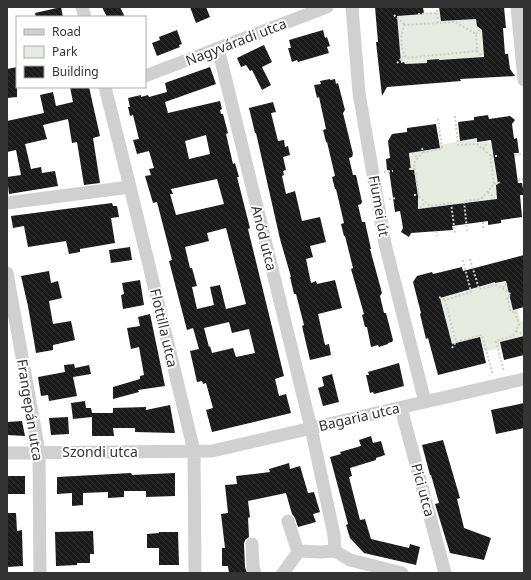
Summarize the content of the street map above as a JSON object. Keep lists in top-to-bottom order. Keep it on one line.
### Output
{"streets":{"street":["Nagyváradi utca","Fiumei út","Anód utca","Flottilla utca","Frangepán utca","Bagaria utca","Szondi utca","Pici utca"]},"crossings":[["Nagyváradi utca","Anód utca"],["Fiumei út","Bagaria utca"],["Anód utca","Bagaria utca"],["Flottilla utca","Bagaria utca"],["Flottilla utca","Szondi utca"],["Frangepán utca","Szondi utca"],["Bagaria utca","Szondi utca"],["Bagaria utca","Pici utca"]],"legend":["Road","Park","Building"]}
